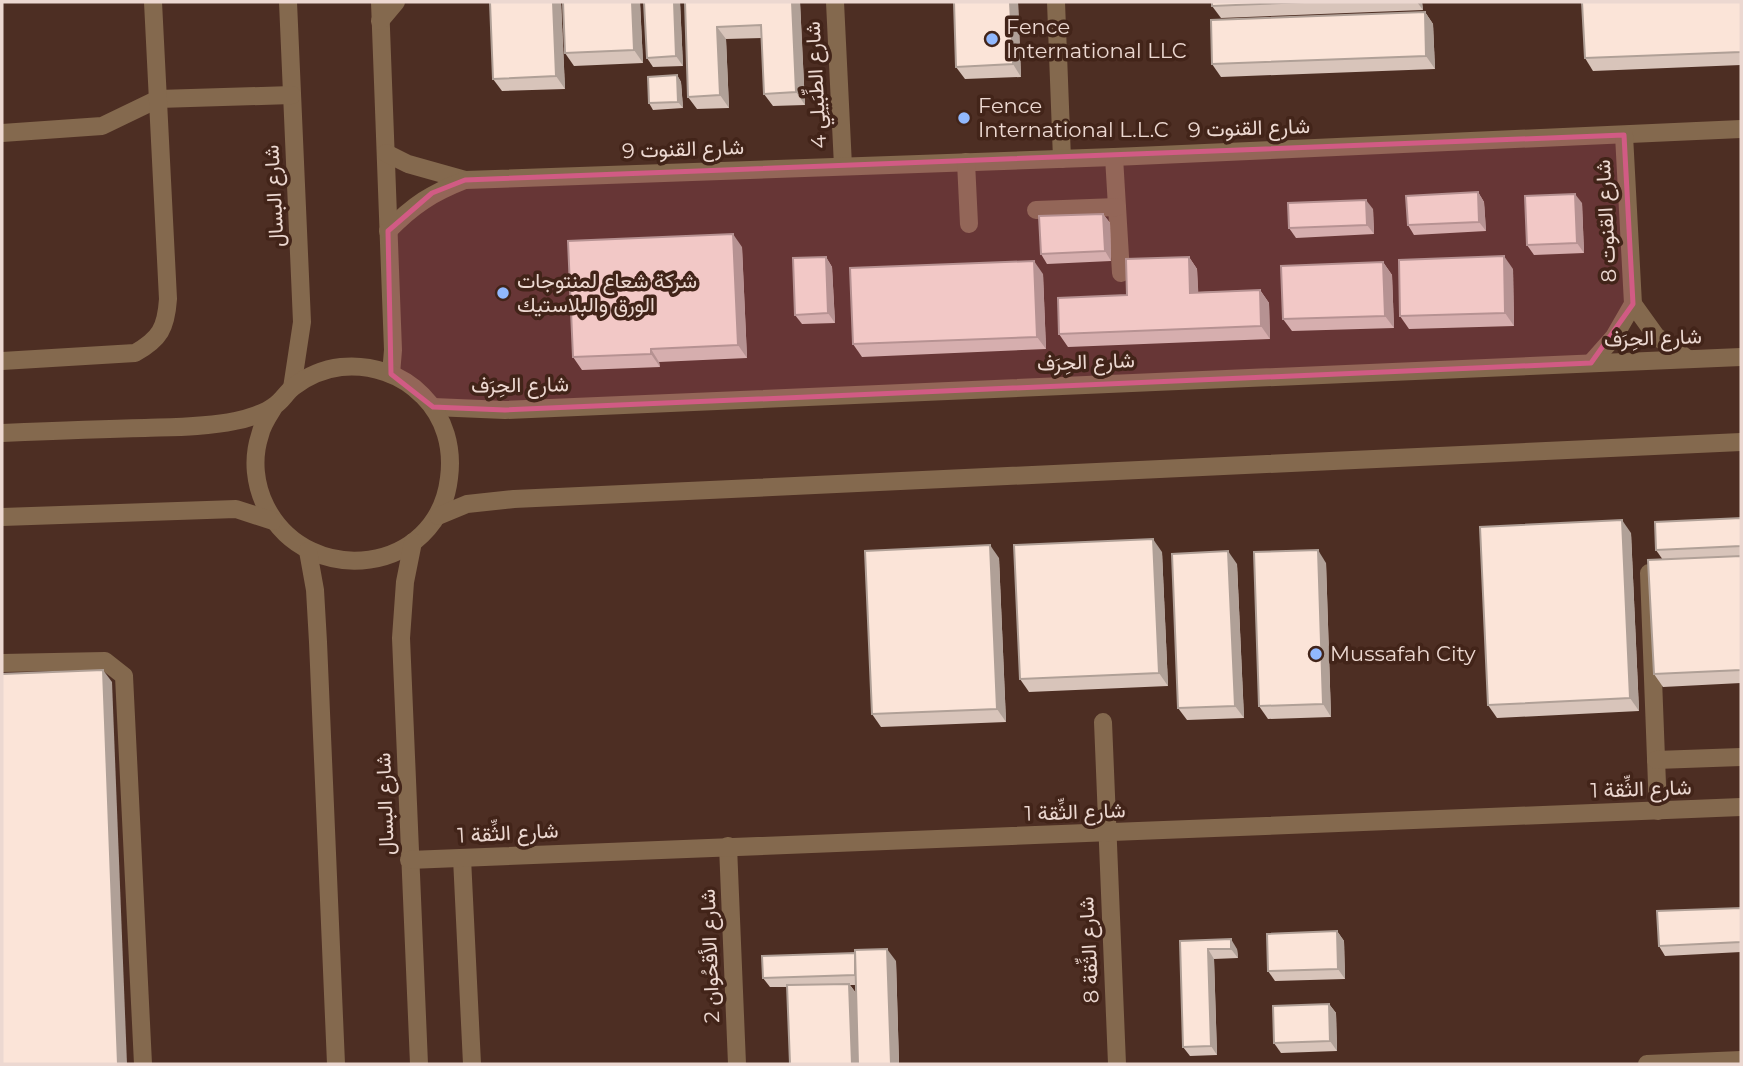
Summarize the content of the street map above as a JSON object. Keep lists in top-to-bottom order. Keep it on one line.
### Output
{"streets":{"street":["شارع الطِّبَيلِي 4","شارع القنوت 9","شارع البسال","شارع القنوت 8","شارع الحِرَف","شارع الثِّقة 1","شارع الثِّقة 8","شارع الأقحُوان 2"]},"crossings":[["شارع الطِّبَيلِي 4","شارع القنوت 9"],["شارع القنوت 9","شارع القنوت 8"],["شارع البسال","شارع الحِرَف"],["شارع البسال","شارع الثِّقة 1"],["شارع القنوت 8","شارع الحِرَف"],["شارع الثِّقة 1","شارع الثِّقة 8"],["شارع الثِّقة 1","شارع الأقحُوان 2"]],"places":["Fence International LLC","Fence International L.L.C","شركة شعاع لمنتوجات الورق والبلاستيك","Mussafah City"]}
